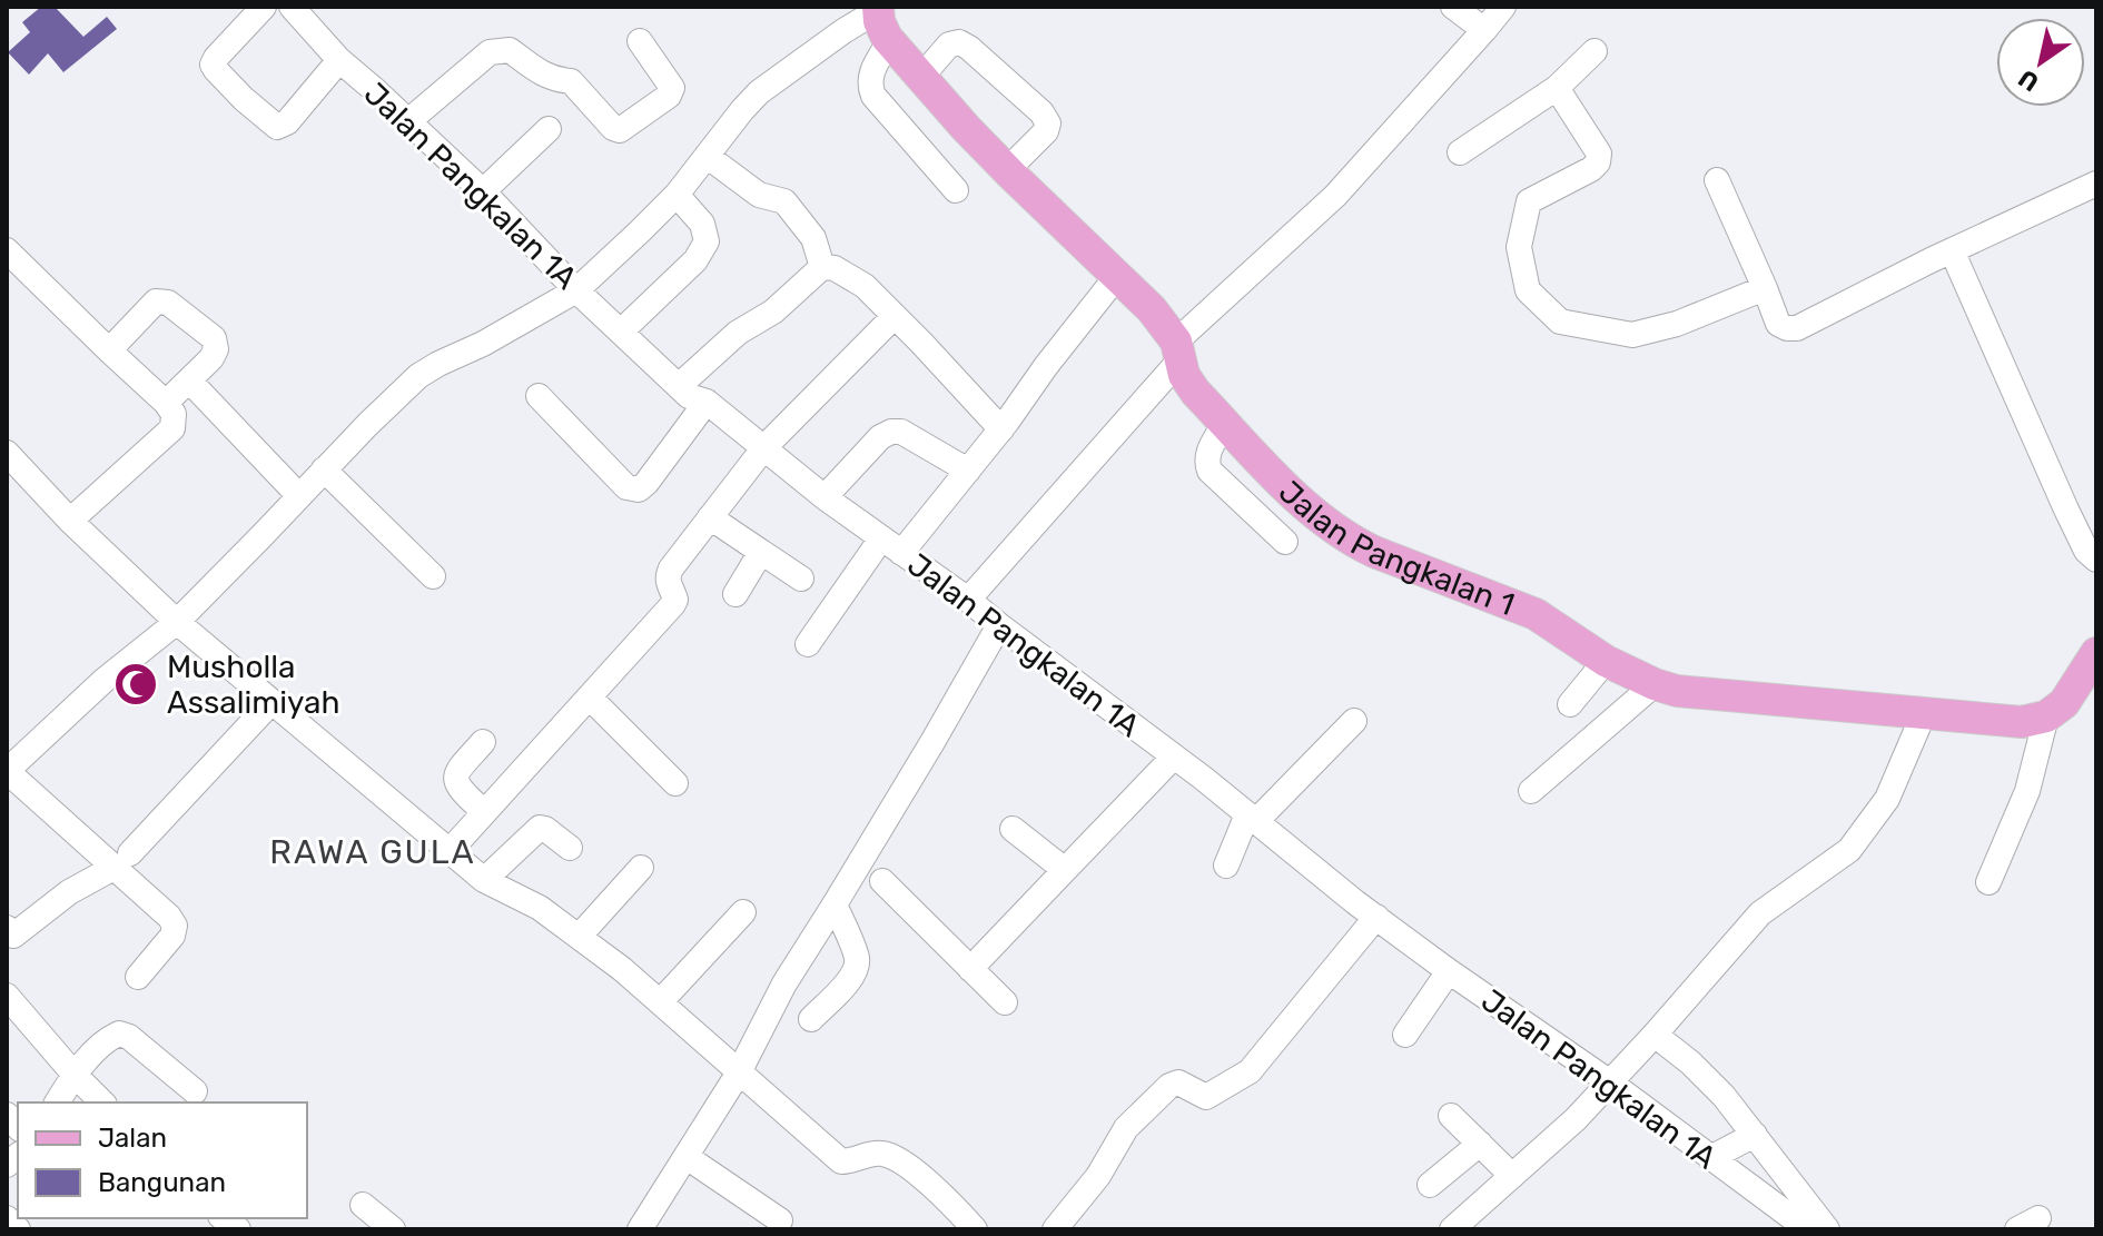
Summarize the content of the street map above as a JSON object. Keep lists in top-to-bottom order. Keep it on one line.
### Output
{"streets":{"main road":["Jalan Pangkalan 1"],"street":["Jalan Pangkalan 1A"]},"districts":["RAWA GULA"],"places":{"mosque":["Musholla Assalimiyah"]},"legend":["Jalan","Bangunan"],"north":"bottom left"}
